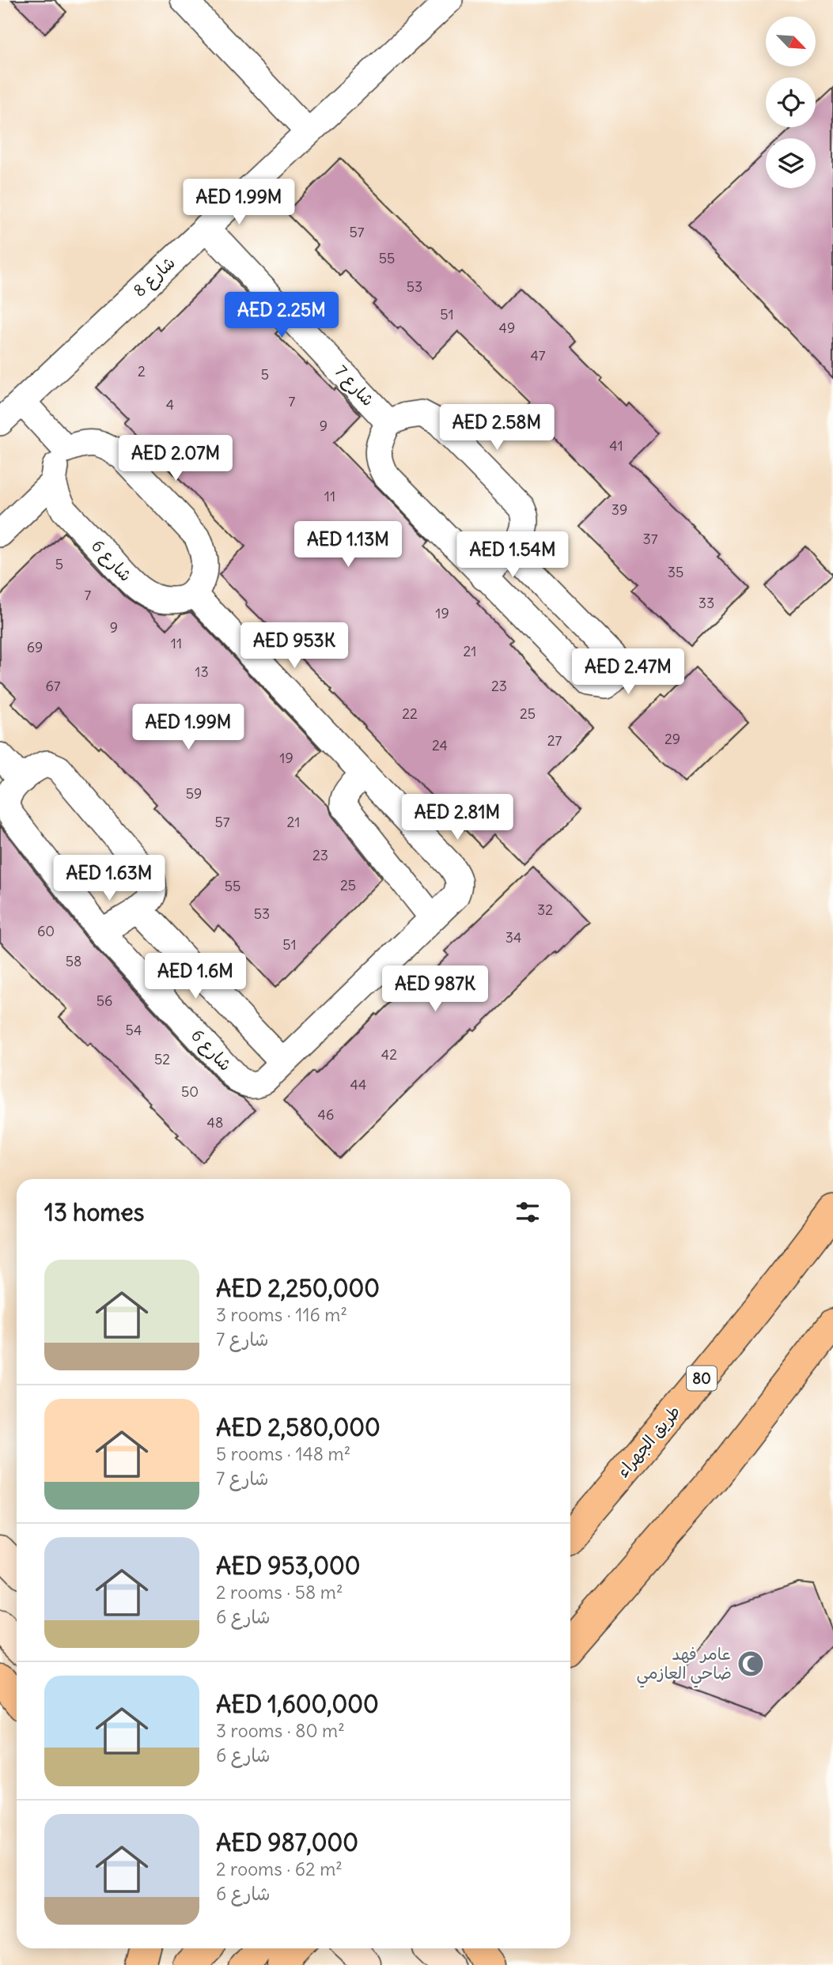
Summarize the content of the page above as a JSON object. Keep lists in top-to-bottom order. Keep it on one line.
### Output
{"streets":{"highway":["80","طريق الجهراء"],"street":["شارع 8","شارع 7","شارع 6"]},"crossings":[["شارع 8","شارع 7"]],"places":{"mosque":["عامر فهد ضاحي العازمي"]},"house_numbers":["57","55","53","51","49","47","2","5","7","4","9","41","11","39","37","5","35","7","33","19","9","11","69","21","13","67","23","22","25","29","27","24","19","59","57","21","23","25","55","32","53","60","34","51","58","56","54","42","52","44","50","46","48"],"north":"bottom right","page":{"price":["AED 1.99M","AED 2.25M","AED 2.58M","AED 2.07M","AED 1.13M","AED 1.54M","AED 953K","AED 2.47M","AED 1.99M","AED 2.81M","AED 1.63M","AED 1.6M","AED 987K"],"heading":"13 homes","list":[{"name":"AED 2,250,000","note":"3 rooms · 116 m² · شارع 7"},{"name":"AED 2,580,000","note":"5 rooms · 148 m² · شارع 7"},{"name":"AED 953,000","note":"2 rooms · 58 m² · شارع 6"},{"name":"AED 1,600,000","note":"3 rooms · 80 m² · شارع 6"},{"name":"AED 987,000","note":"2 rooms · 62 m² · شارع 6"}]}}
